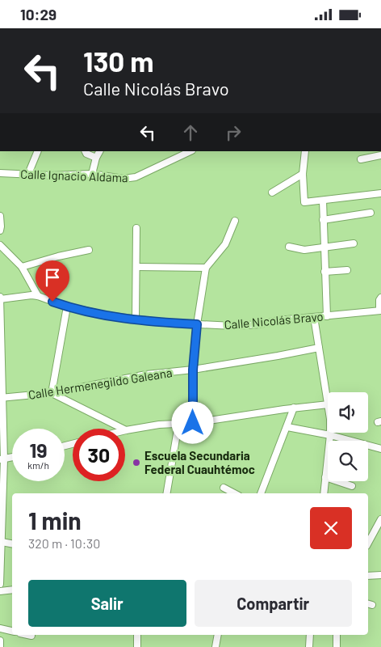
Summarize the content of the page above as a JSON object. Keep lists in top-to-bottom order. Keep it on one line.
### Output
{"streets":{"street":["Calle Ignacio Aldama","Calle Nicolás Bravo","Calle Hermenegildo Galeana"]},"places":["Escuela Secundaria Federal Cuauhtémoc"],"page":{"status":"10:29","turn":["130 m","Calle Nicolás Bravo"],"speed":"19 km/h","limit":"30","heading":["1 min","320 m · 10:30"],"buttons":["Salir","Compartir"]}}
